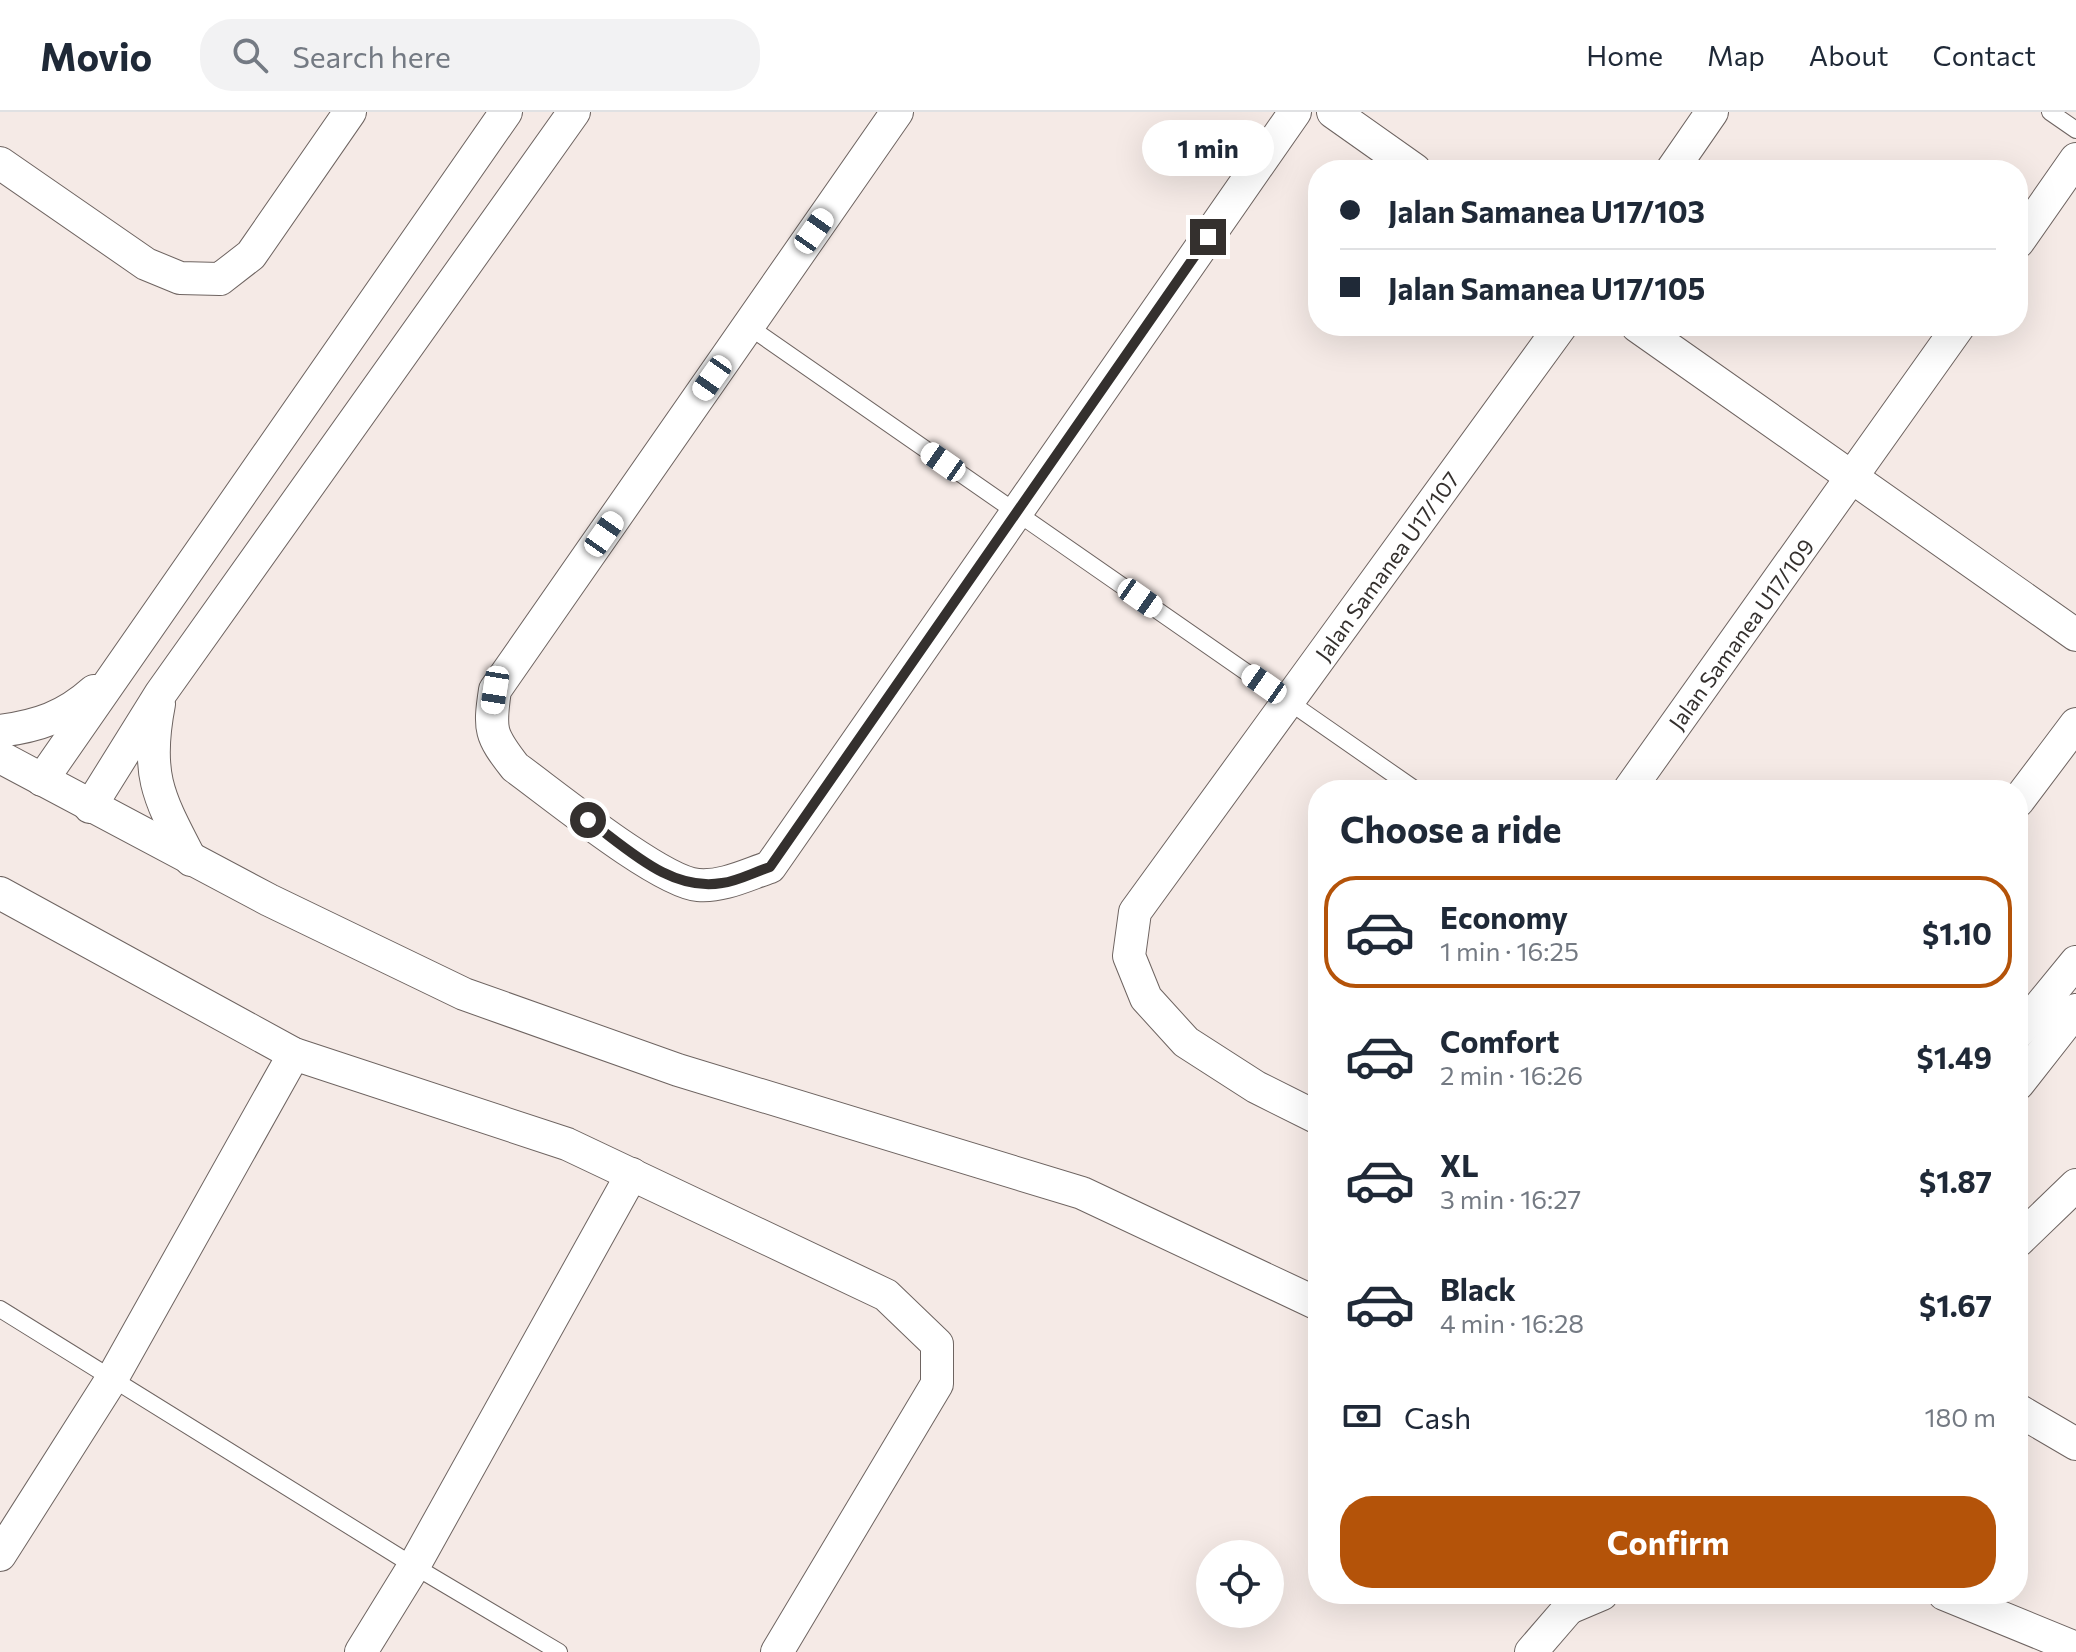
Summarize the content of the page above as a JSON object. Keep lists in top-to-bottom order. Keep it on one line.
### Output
{"streets":{"street":["Jalan Samanea U17/107","Jalan Samanea U17/109"]},"page":{"header":"Movio","search":"Search here","nav":["Home","Map","About","Contact"],"bubble":"1 min","banner":["Jalan Samanea U17/103","Jalan Samanea U17/105"],"heading":"Choose a ride","list":[{"name":"Economy","note":"1 min · 16:25","value":"$1.10"},{"name":"Comfort","note":"2 min · 16:26","value":"$1.49"},{"name":"XL","note":"3 min · 16:27","value":"$1.87"},{"name":"Black","note":"4 min · 16:28","value":"$1.67"}],"pay":["Cash","180 m"],"buttons":"Confirm"}}
